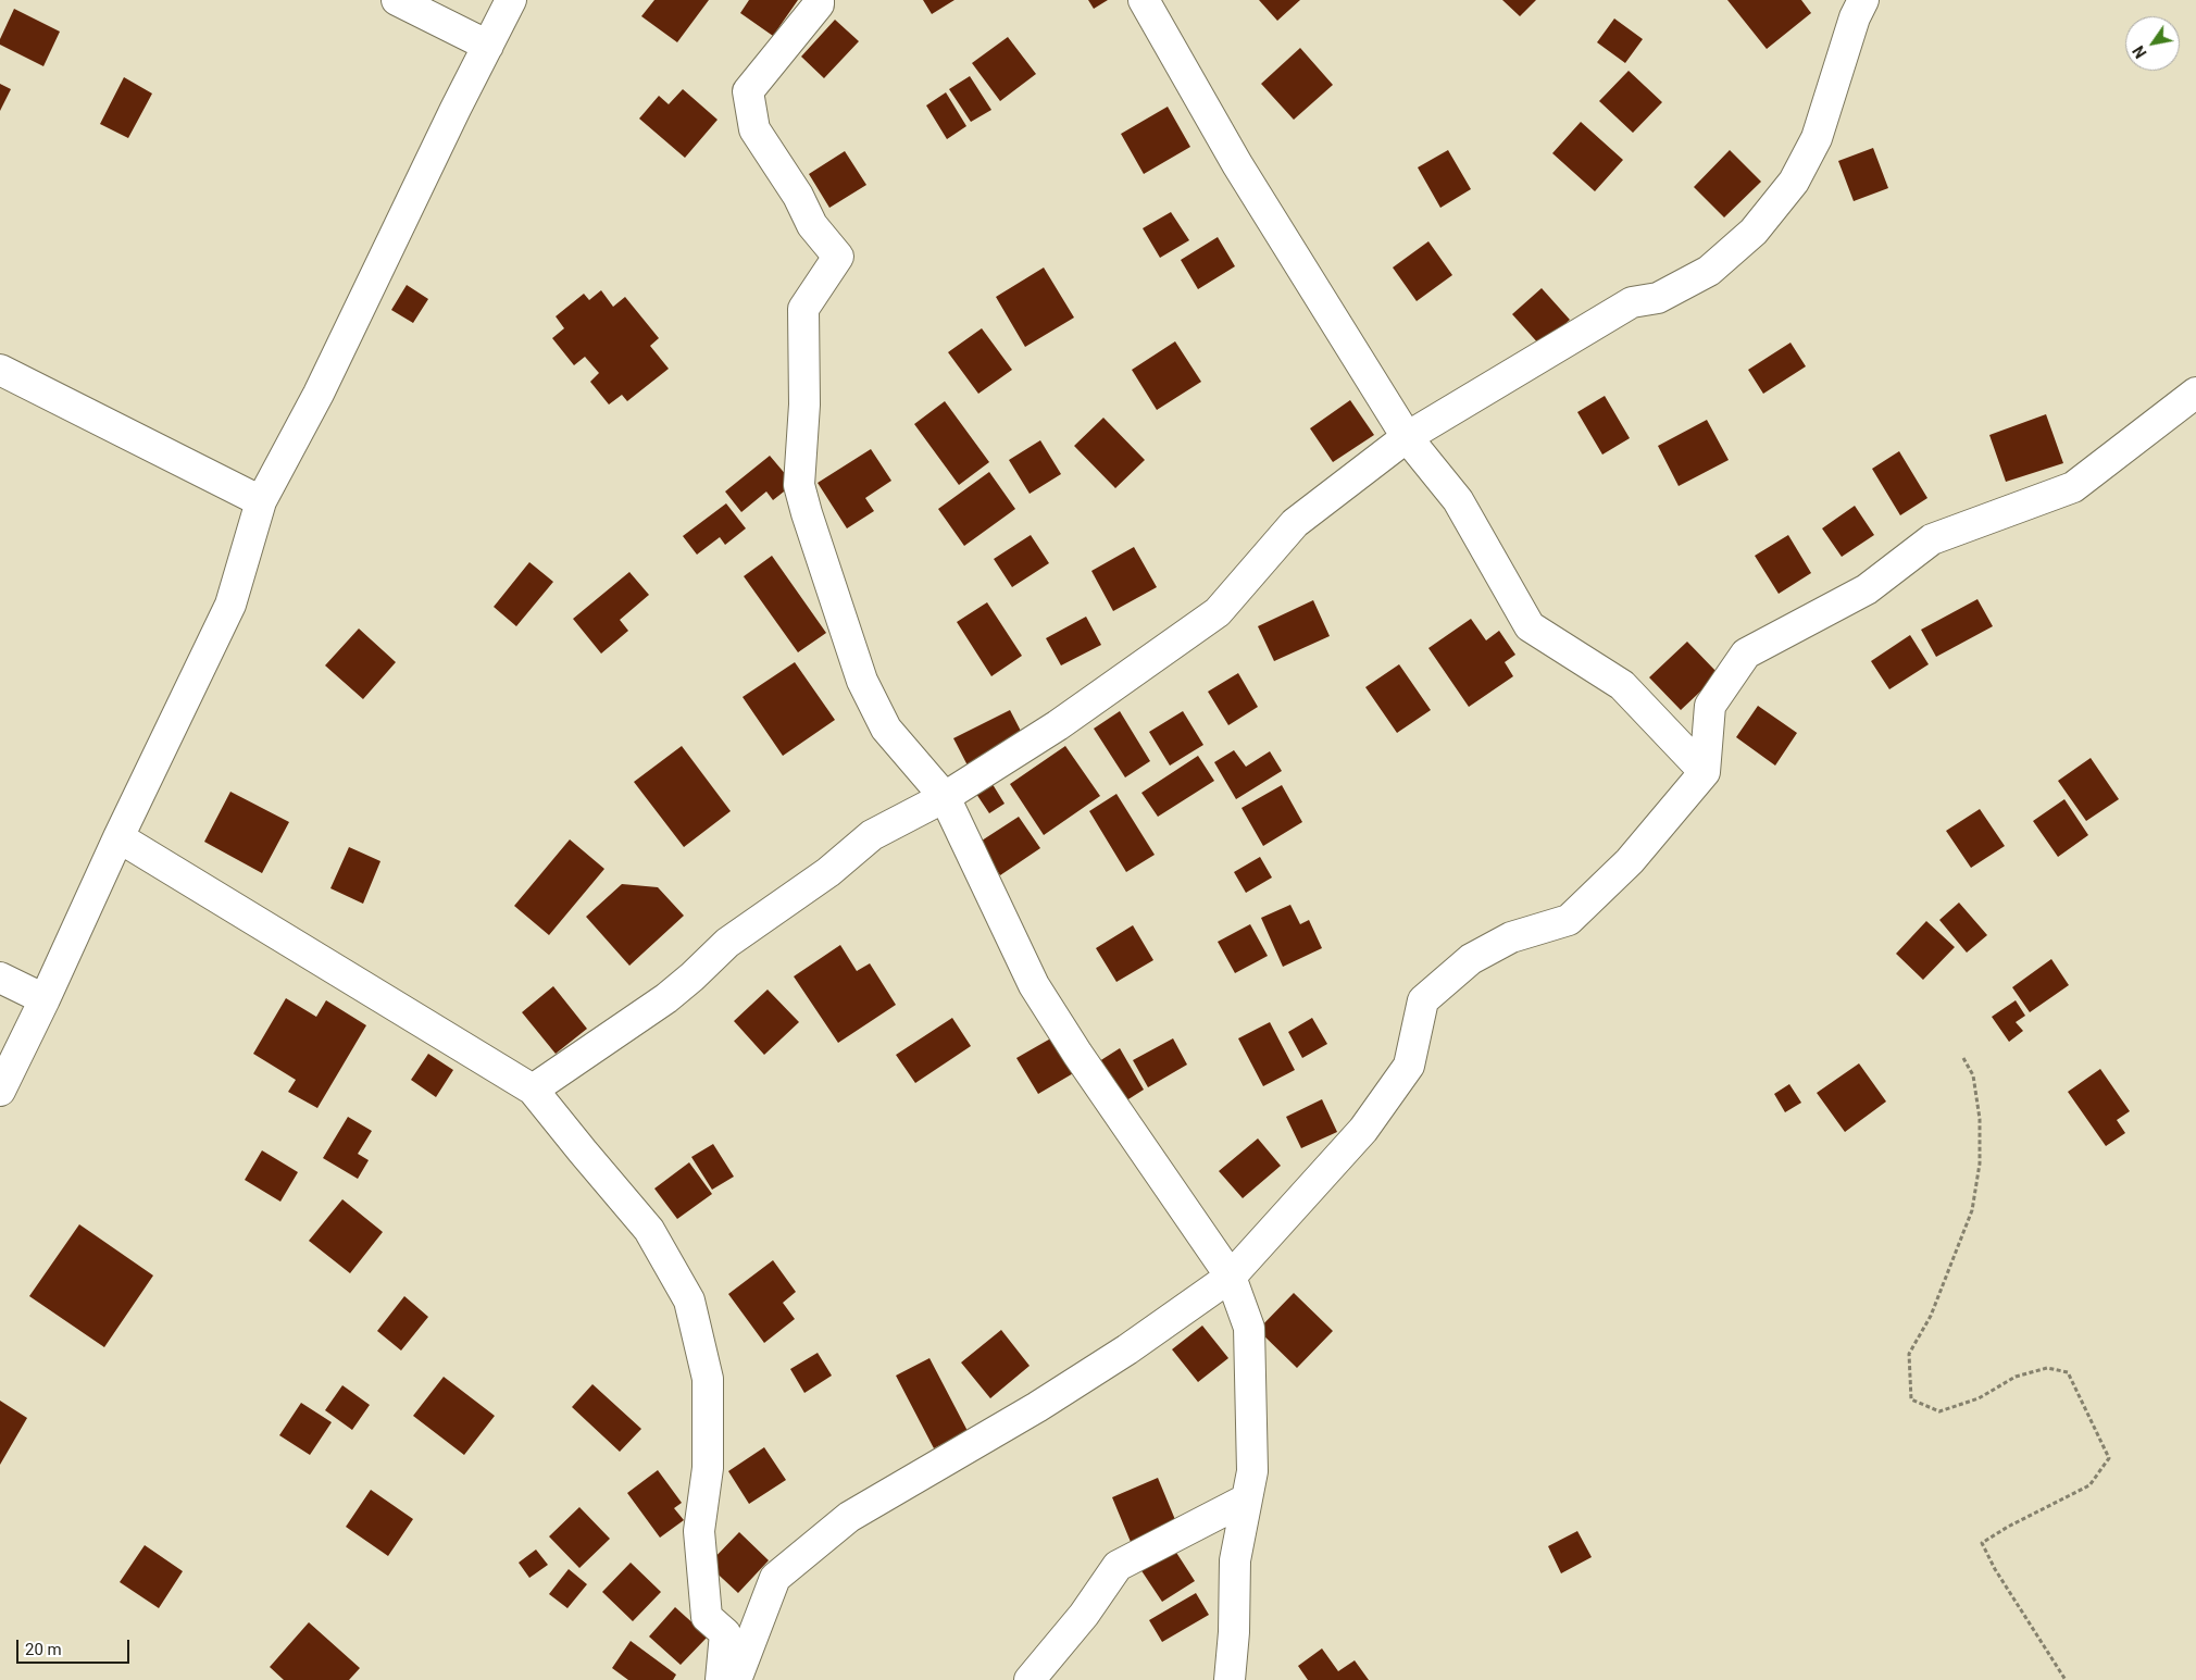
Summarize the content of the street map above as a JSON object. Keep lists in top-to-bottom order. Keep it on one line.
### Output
{"scale_bar":"20 m","north":"bottom left"}
